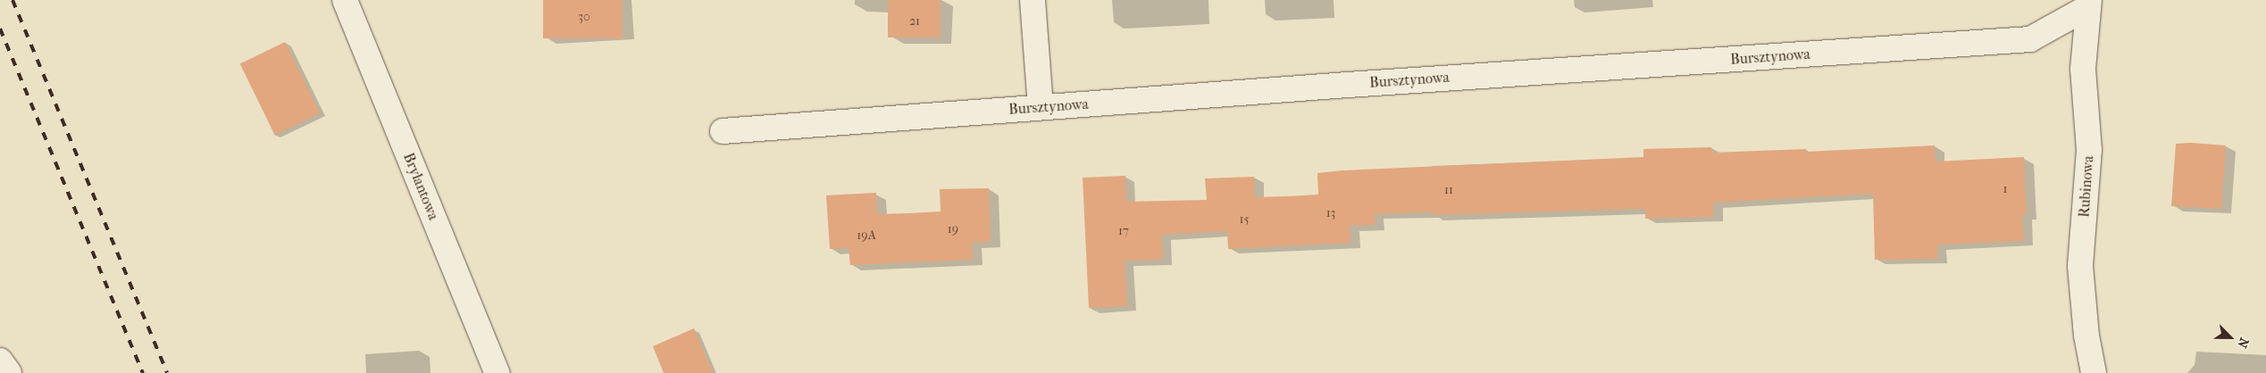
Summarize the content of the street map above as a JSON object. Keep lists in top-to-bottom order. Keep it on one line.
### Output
{"streets":{"street":["Bursztynowa","Brylantowa","Rubinowa"]},"crossings":[["Bursztynowa","Rubinowa"]],"house_numbers":["30","21","1","11","13","15","19","17","19A"],"north":"bottom right"}
